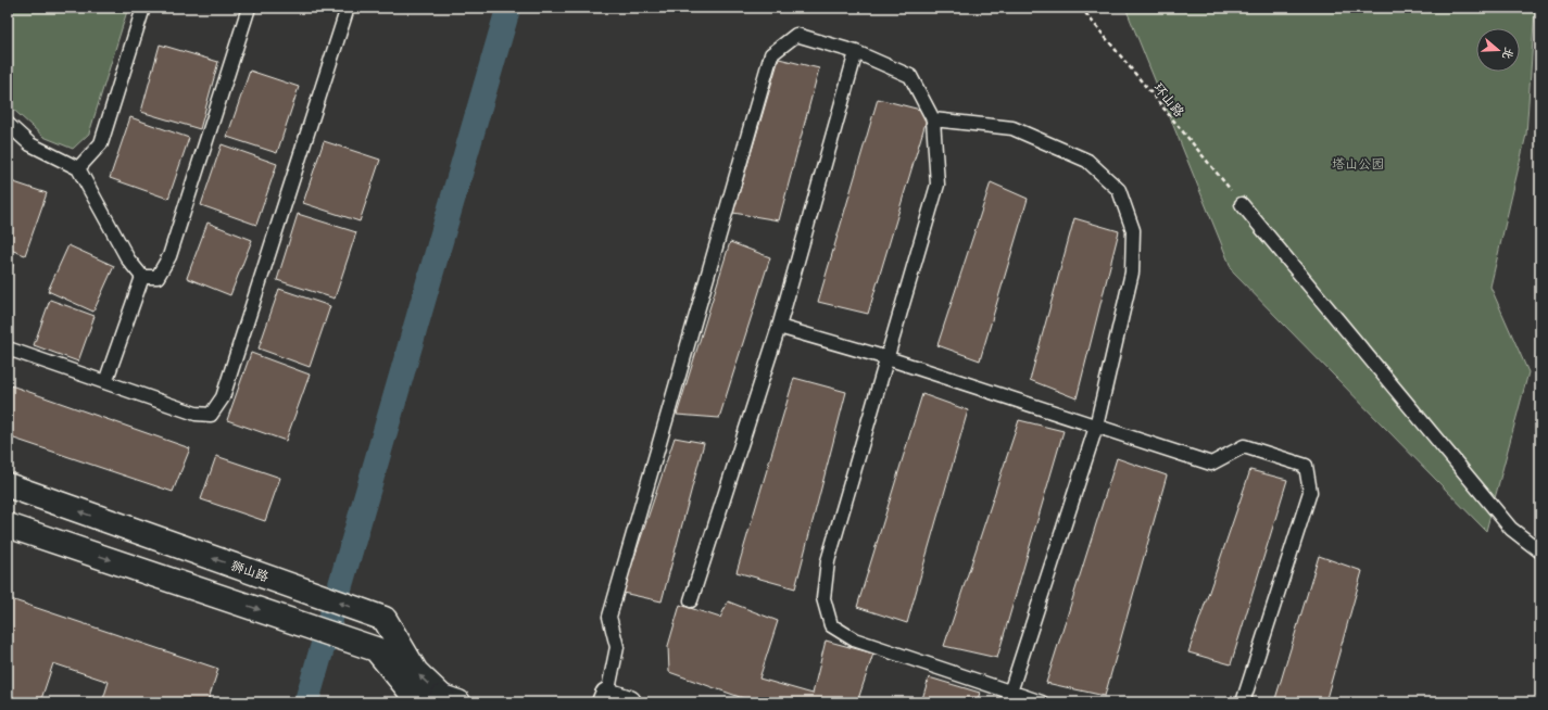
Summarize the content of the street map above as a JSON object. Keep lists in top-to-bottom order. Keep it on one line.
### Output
{"streets":{"main road":["狮山路"],"path":["环山路"]},"parks":["塔山公园"],"north":"right"}
